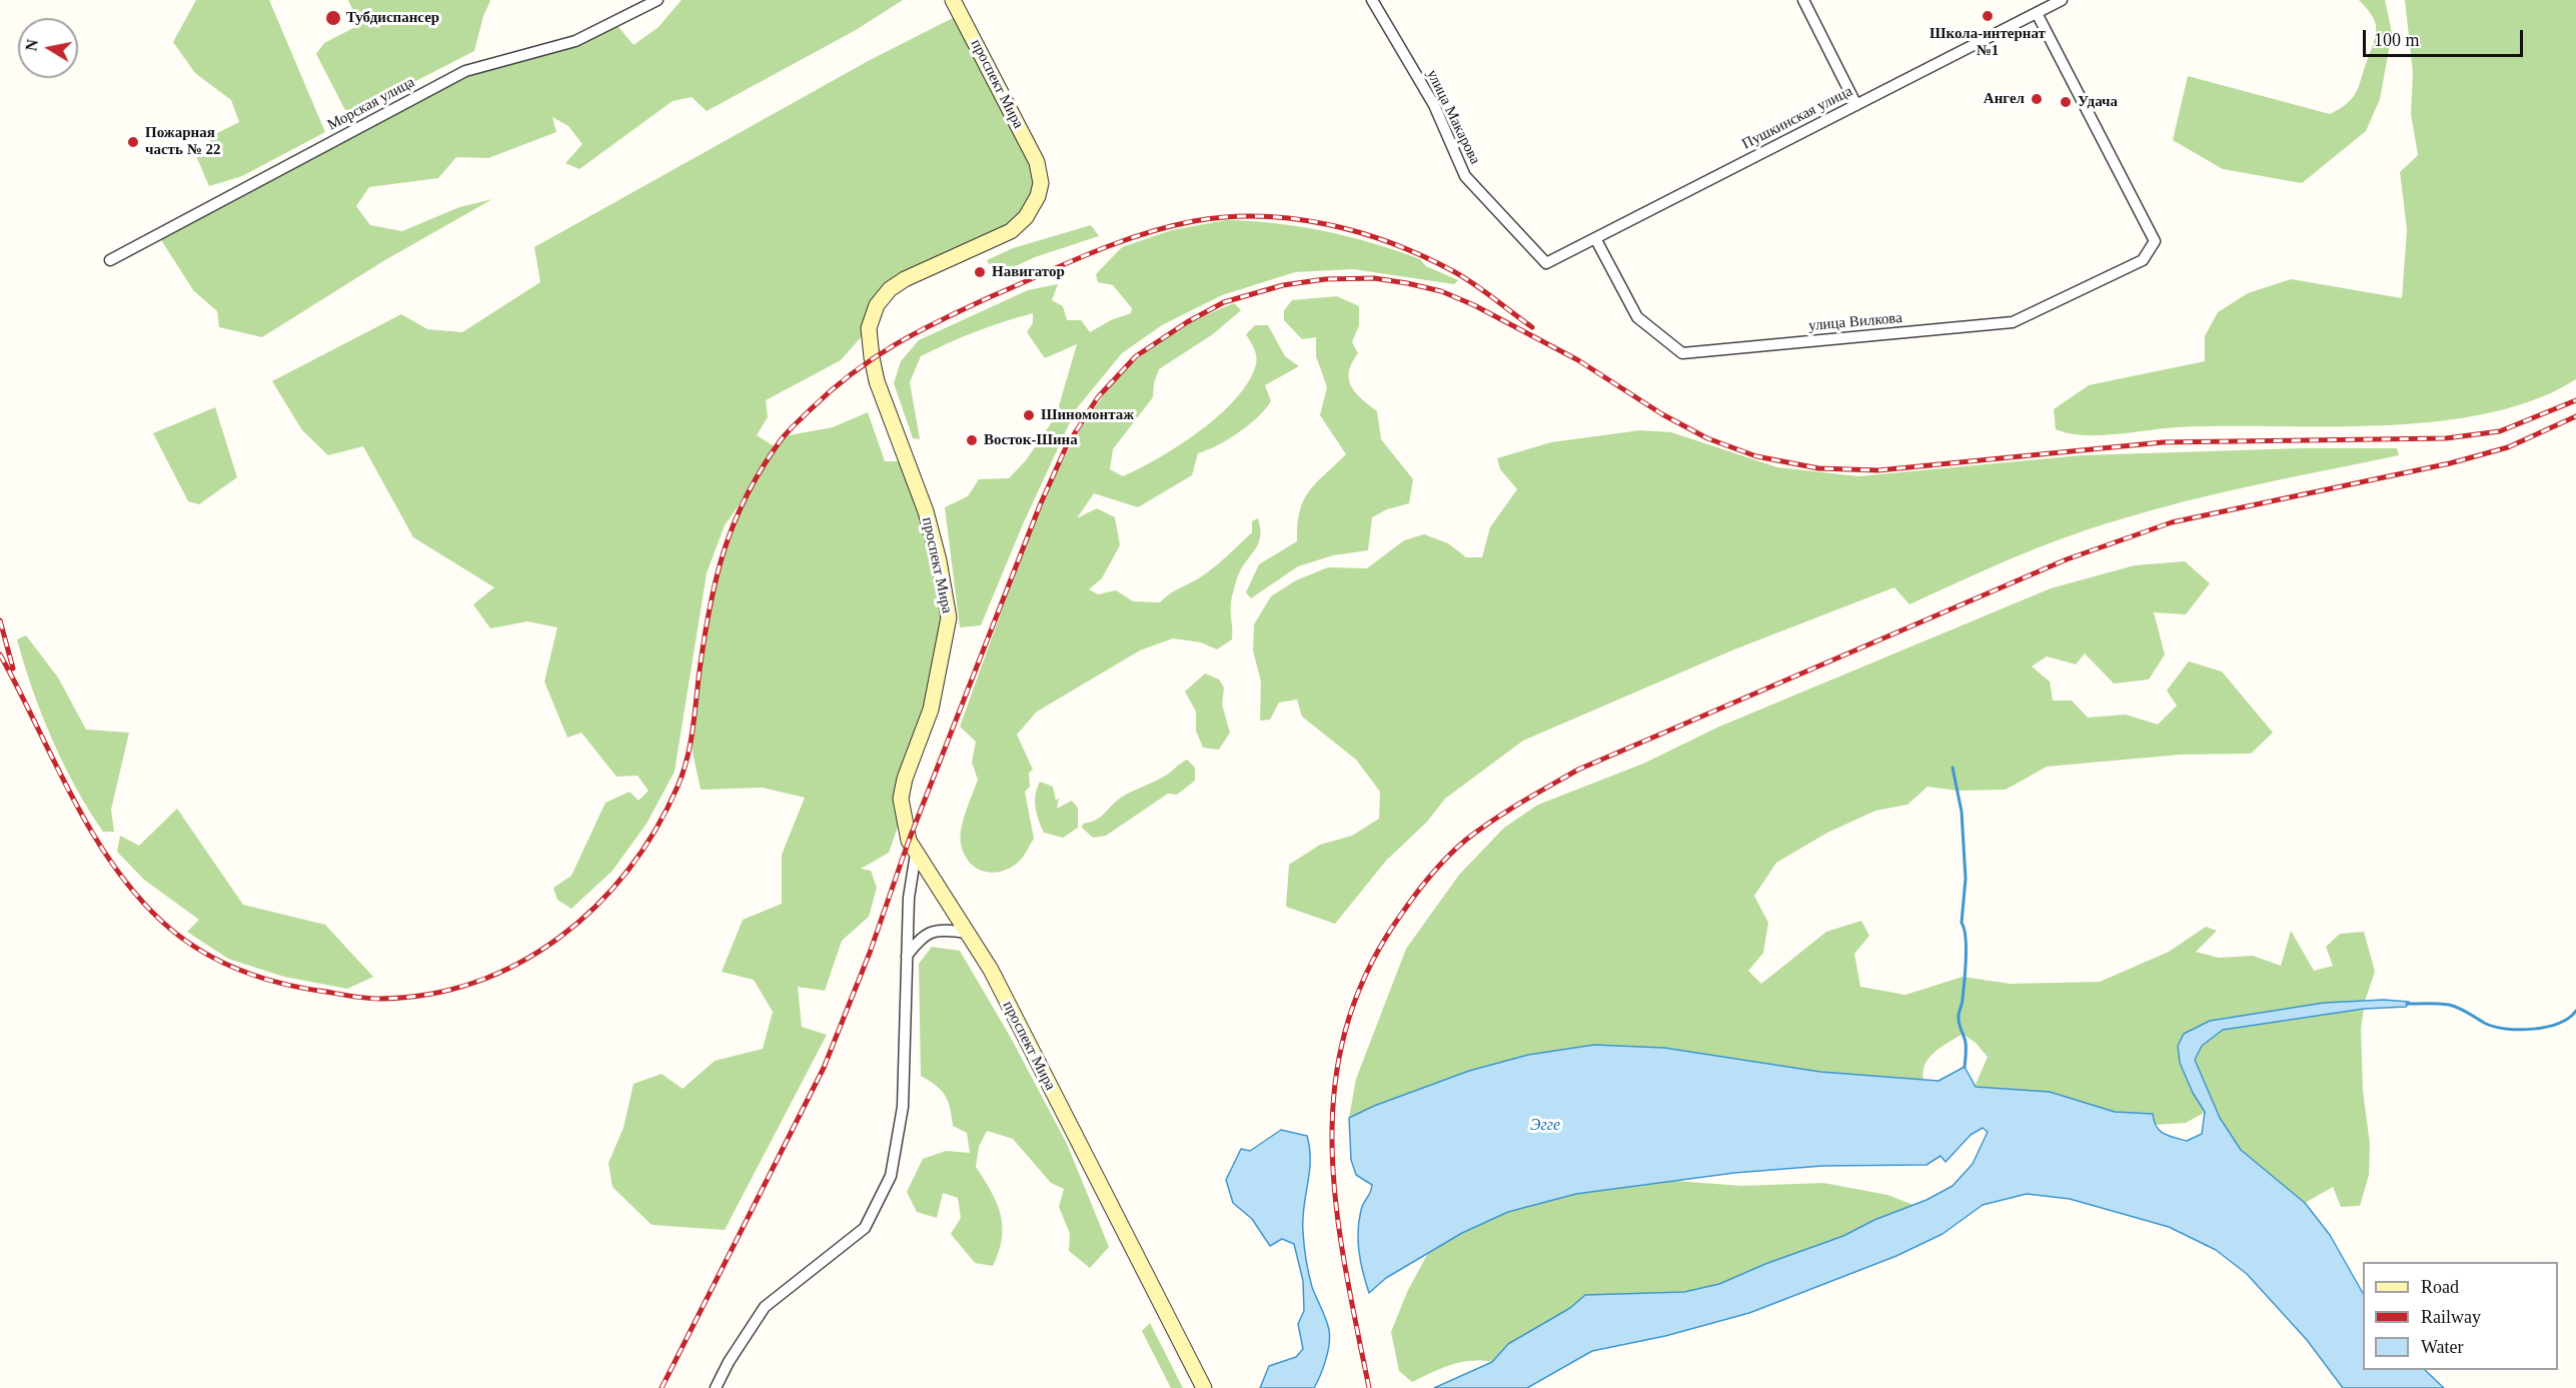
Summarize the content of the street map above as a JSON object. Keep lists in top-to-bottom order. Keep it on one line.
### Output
{"streets":{"main road":["проспект Мира"],"street":["Морская улица","улица Макарова","Пушкинская улица","улица Вилкова"]},"crossings":[["улица Макарова","Пушкинская улица"],["Пушкинская улица","улица Вилкова"]],"water":["Эгге"],"places":["Школа-интернат №1","Тубдиспансер","Ангел","Удача","Пожарная часть № 22","Навигатор","Шиномонтаж","Восток-Шина"],"legend":["Road","Railway","Water"],"scale_bar":"100 m","north":"left"}
